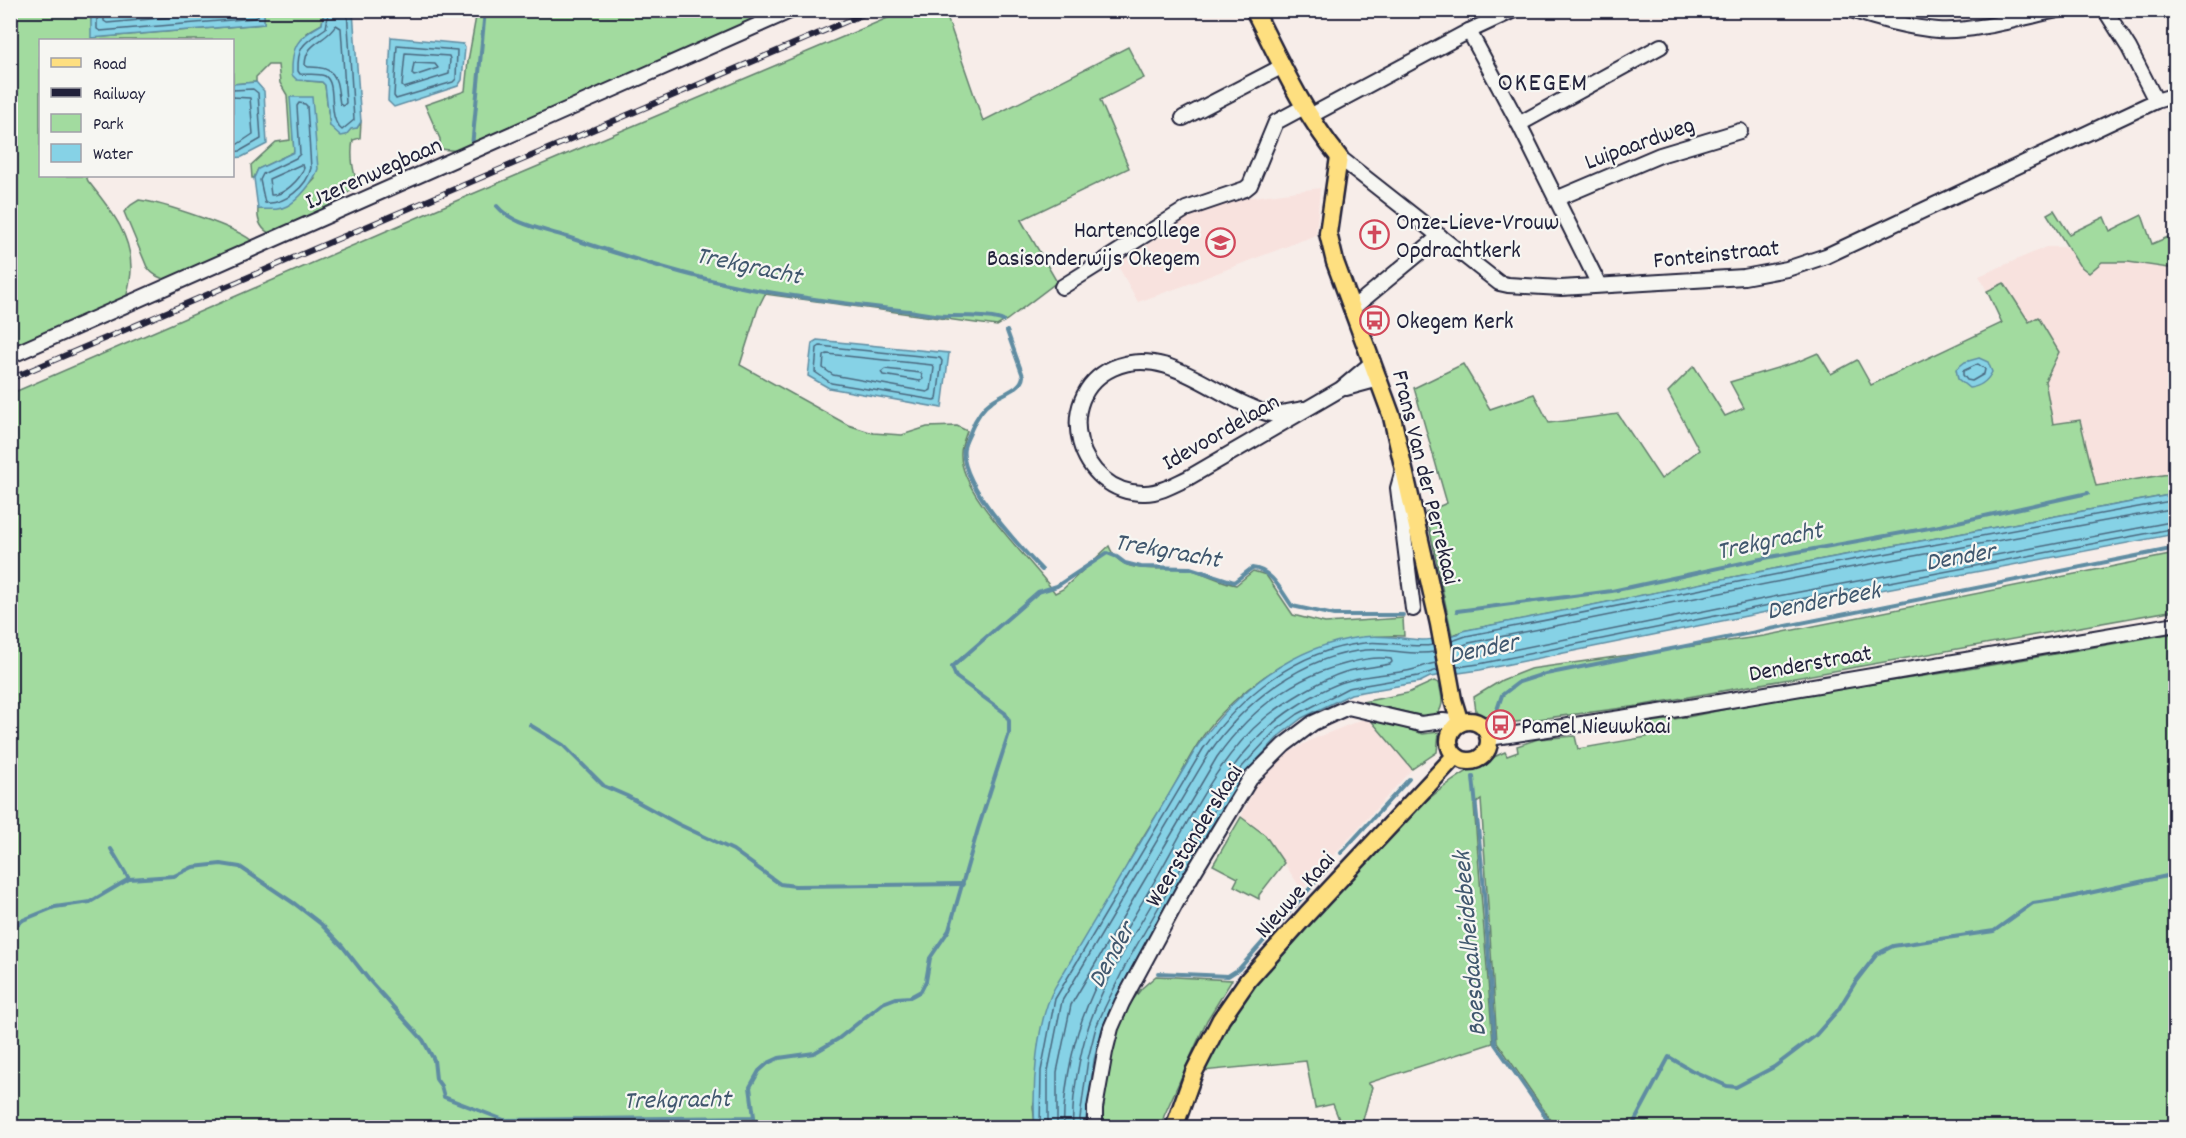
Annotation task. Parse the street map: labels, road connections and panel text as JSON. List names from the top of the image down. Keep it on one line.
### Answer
{"streets":{"main road":["Frans Van der Perrekaai","Nieuwe Kaai"],"street":["Luipaardweg","IJzerenwegbaan","Fonteinstraat","Idevoordelaan","Denderstraat","Weerstanderskaai"]},"crossings":[["Fonteinstraat","Frans Van der Perrekaai"],["Idevoordelaan","Frans Van der Perrekaai"],["Frans Van der Perrekaai","Denderstraat"],["Frans Van der Perrekaai","Weerstanderskaai"],["Frans Van der Perrekaai","Nieuwe Kaai"],["Denderstraat","Weerstanderskaai"],["Denderstraat","Nieuwe Kaai"],["Weerstanderskaai","Nieuwe Kaai"]],"districts":["OKEGEM"],"water":["Trekgracht","Dender","Denderbeek","Boesdaalheidebeek"],"places":{"church":["Onze-Lieve-Vrouw Opdrachtkerk"],"school or university":["Hartencollege Basisonderwijs Okegem"],"bus stop":["Okegem Kerk","Pamel Nieuwkaai"]},"legend":["Road","Railway","Park","Water"]}
